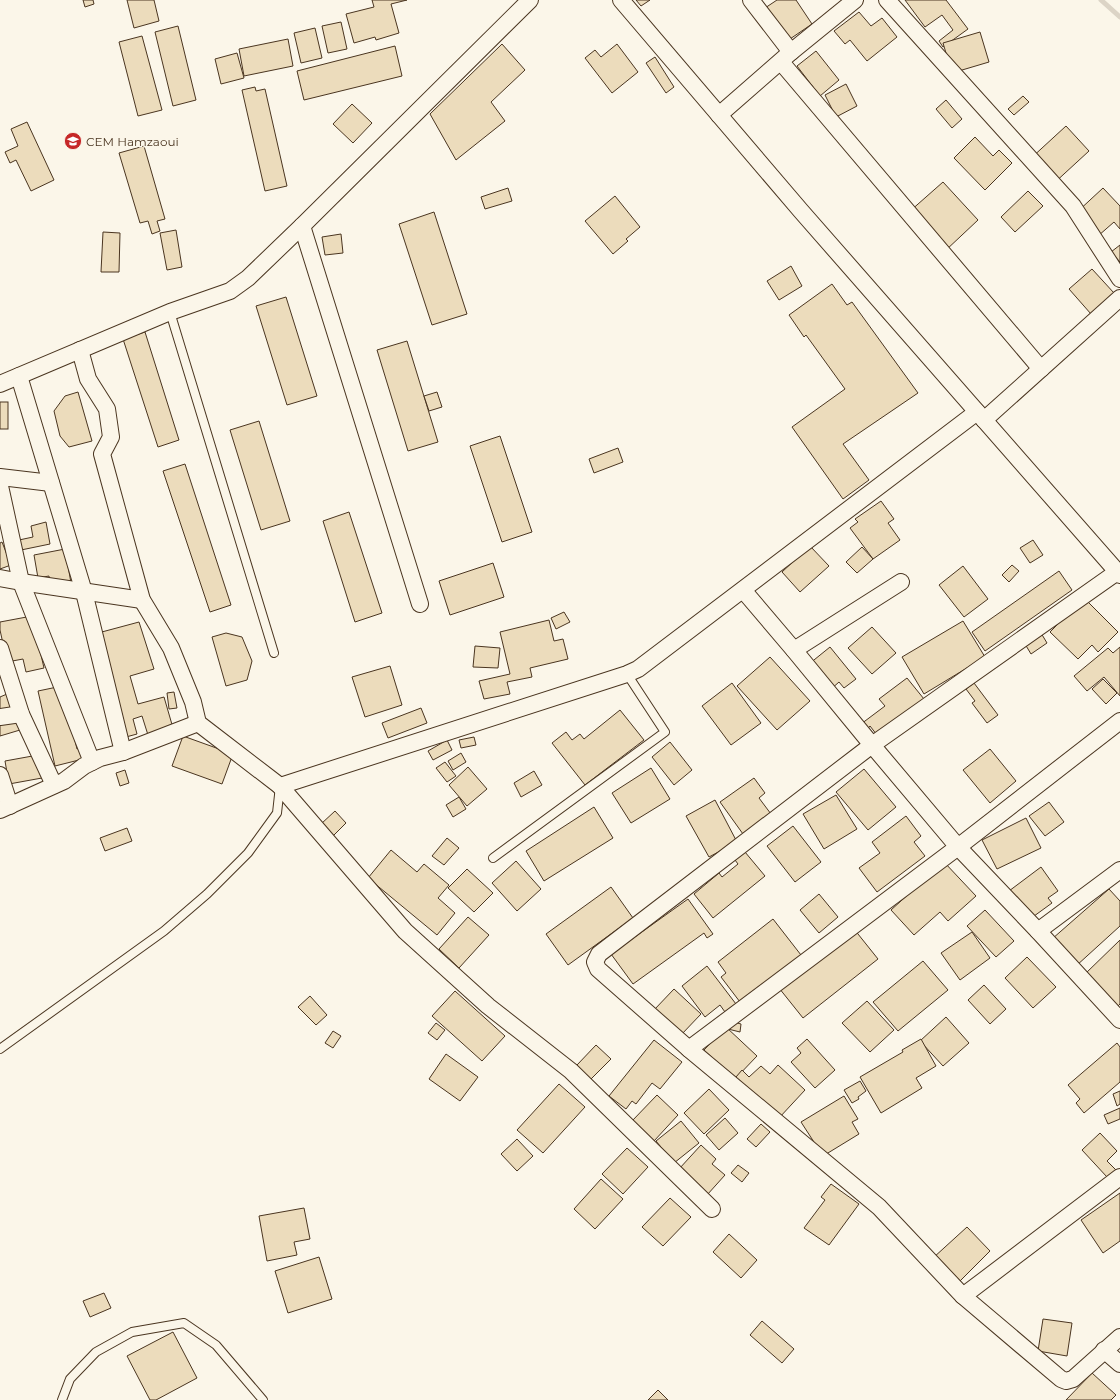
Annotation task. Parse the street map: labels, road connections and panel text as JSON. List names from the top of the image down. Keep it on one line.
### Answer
{"places":{"school or university":["CEM Hamzaoui"]}}
